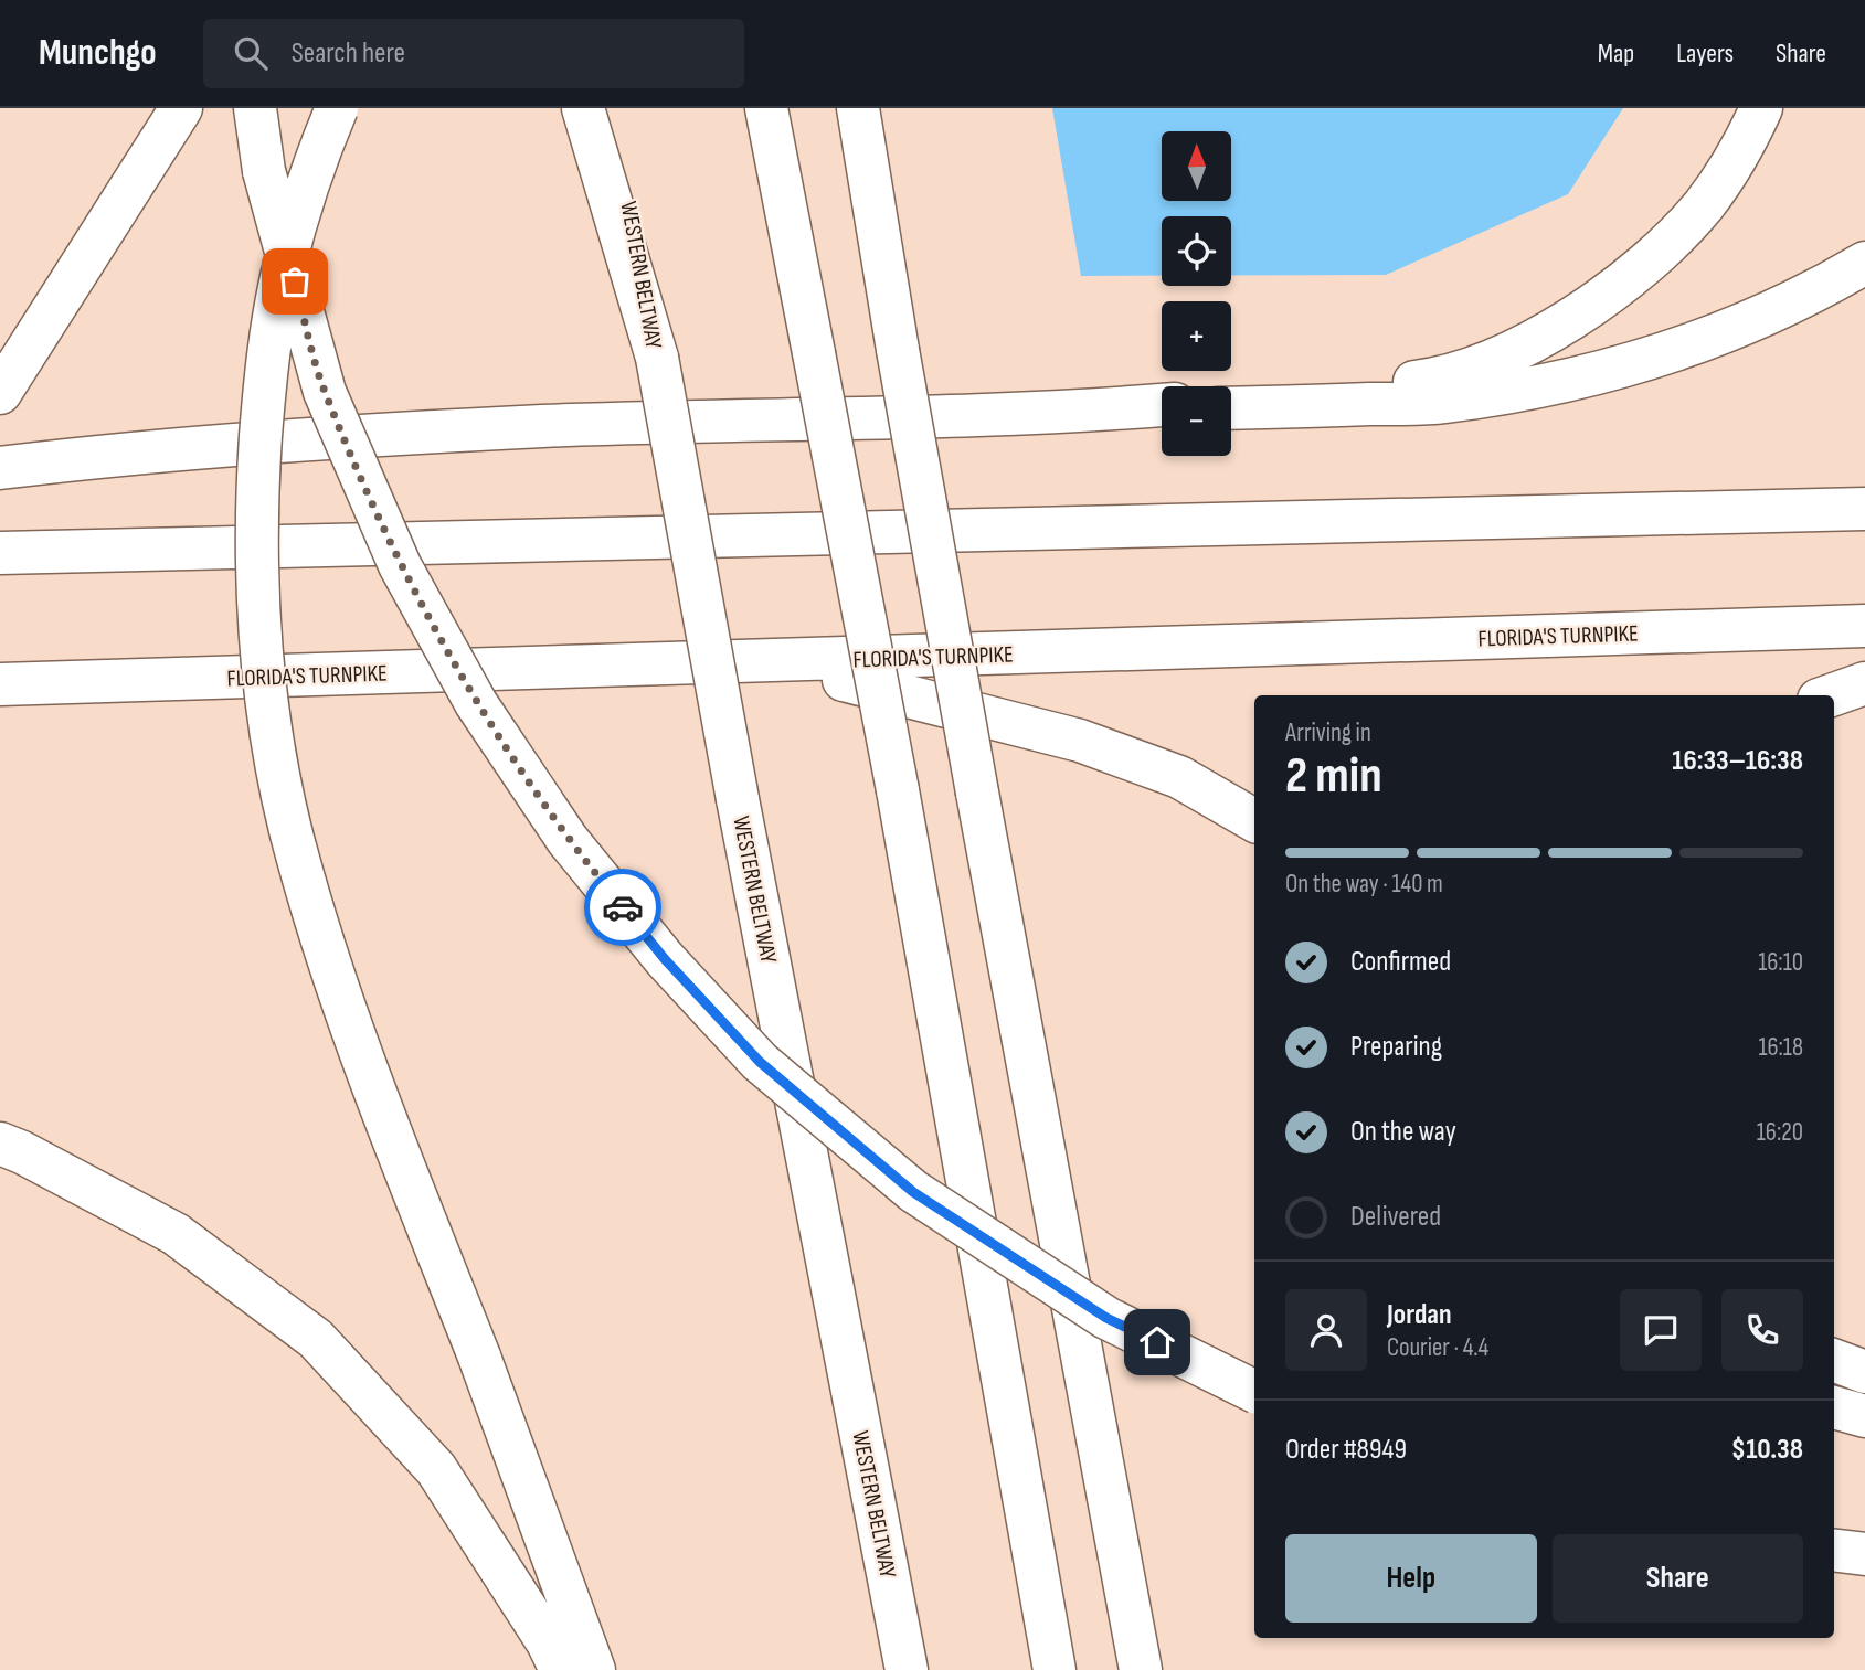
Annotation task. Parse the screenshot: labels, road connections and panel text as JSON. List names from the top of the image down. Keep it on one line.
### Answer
{"streets":{"highway":["WESTERN BELTWAY","FLORIDA'S TURNPIKE"]},"north":"top","page":{"header":"Munchgo","search":"Search here","nav":["Map","Layers","Share"],"map_buttons":["+","−"],"heading":["2 min","Arriving in","16:33–16:38"],"panel":["Jordan","Courier · 4.4","Order #8949","$10.38"],"bar":"On the way · 140 m","list":[["Confirmed","16:10"],["Preparing","16:18"],["On the way","16:20"],"Delivered"],"buttons":["Help","Share"]}}
